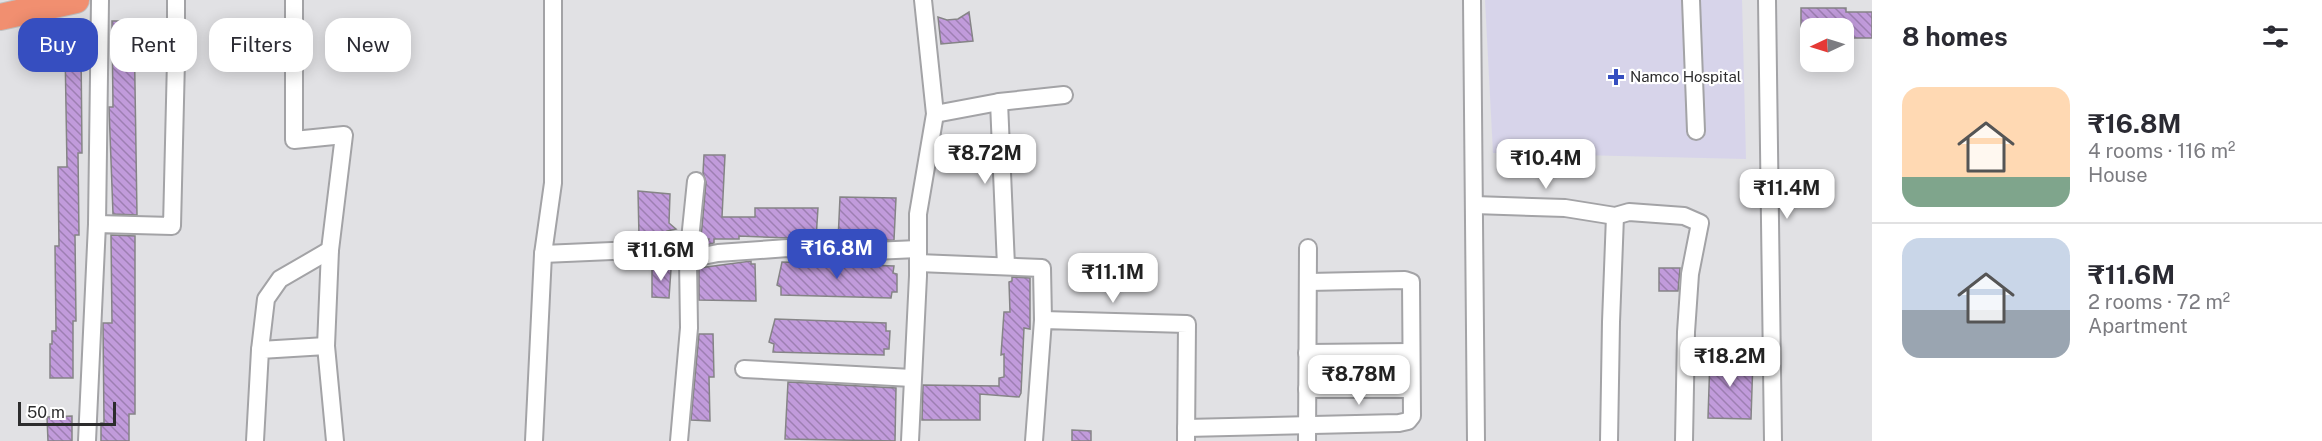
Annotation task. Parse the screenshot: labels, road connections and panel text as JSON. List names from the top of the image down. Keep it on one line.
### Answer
{"places":{"health":["Namco Hospital"]},"scale_bar":"50 m","north":"left","page":{"heading":"8 homes","chip":["Buy","Rent","Filters","New"],"list":[{"name":"₹16.8M","note":"4 rooms · 116 m² · House"},{"name":"₹11.6M","note":"2 rooms · 72 m² · Apartment"}],"price":["₹8.72M","₹10.4M","₹11.4M","₹16.8M","₹11.6M","₹11.1M","₹18.2M","₹8.78M"],"scale":"50 m"}}
